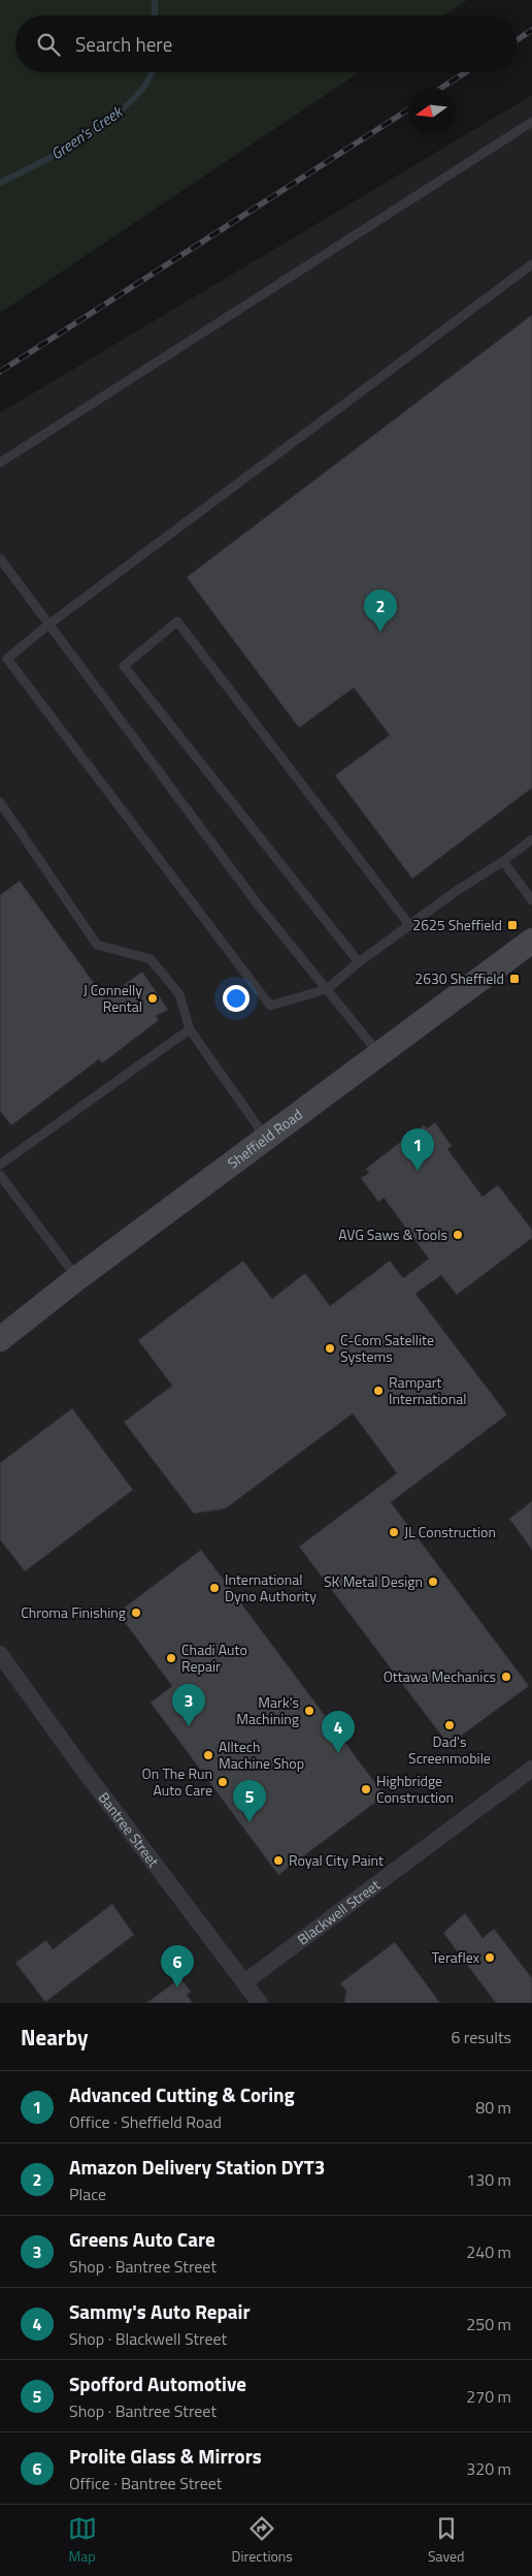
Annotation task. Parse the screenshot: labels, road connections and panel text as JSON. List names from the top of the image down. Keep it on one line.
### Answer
{"streets":{"street":["Sheffield Road","Bantree Street","Blackwell Street"]},"crossings":[["Bantree Street","Blackwell Street"]],"water":["Green's Creek"],"places":{"transit":["2625 Sheffield","2630 Sheffield"],"other":["J Connelly Rental","AVG Saws & Tools","C-Com Satellite Systems","Rampart International","JL Construction","SK Metal Design","International Dyno Authority","Chroma Finishing","Chadi Auto Repair","Ottawa Mechanics","Mark's Machining","Dad's Screenmobile","Alltech Machine Shop","On The Run Auto Care","Highbridge Construction","Royal City Paint","Teraflex"]},"north":"left","page":{"search":"Search here","pins":["2","1","3","4","5","6"],"heading":["Nearby","6 results"],"list":[{"mark":"1","name":"Advanced Cutting & Coring","note":"Office · Sheffield Road","value":"80 m"},{"mark":"2","name":"Amazon Delivery Station DYT3","note":"Place","value":"130 m"},{"mark":"3","name":"Greens Auto Care","note":"Shop · Bantree Street","value":"240 m"},{"mark":"4","name":"Sammy's Auto Repair","note":"Shop · Blackwell Street","value":"250 m"},{"mark":"5","name":"Spofford Automotive","note":"Shop · Bantree Street","value":"270 m"},{"mark":"6","name":"Prolite Glass & Mirrors","note":"Office · Bantree Street","value":"320 m"}],"nav":["Map","Directions","Saved"]}}
